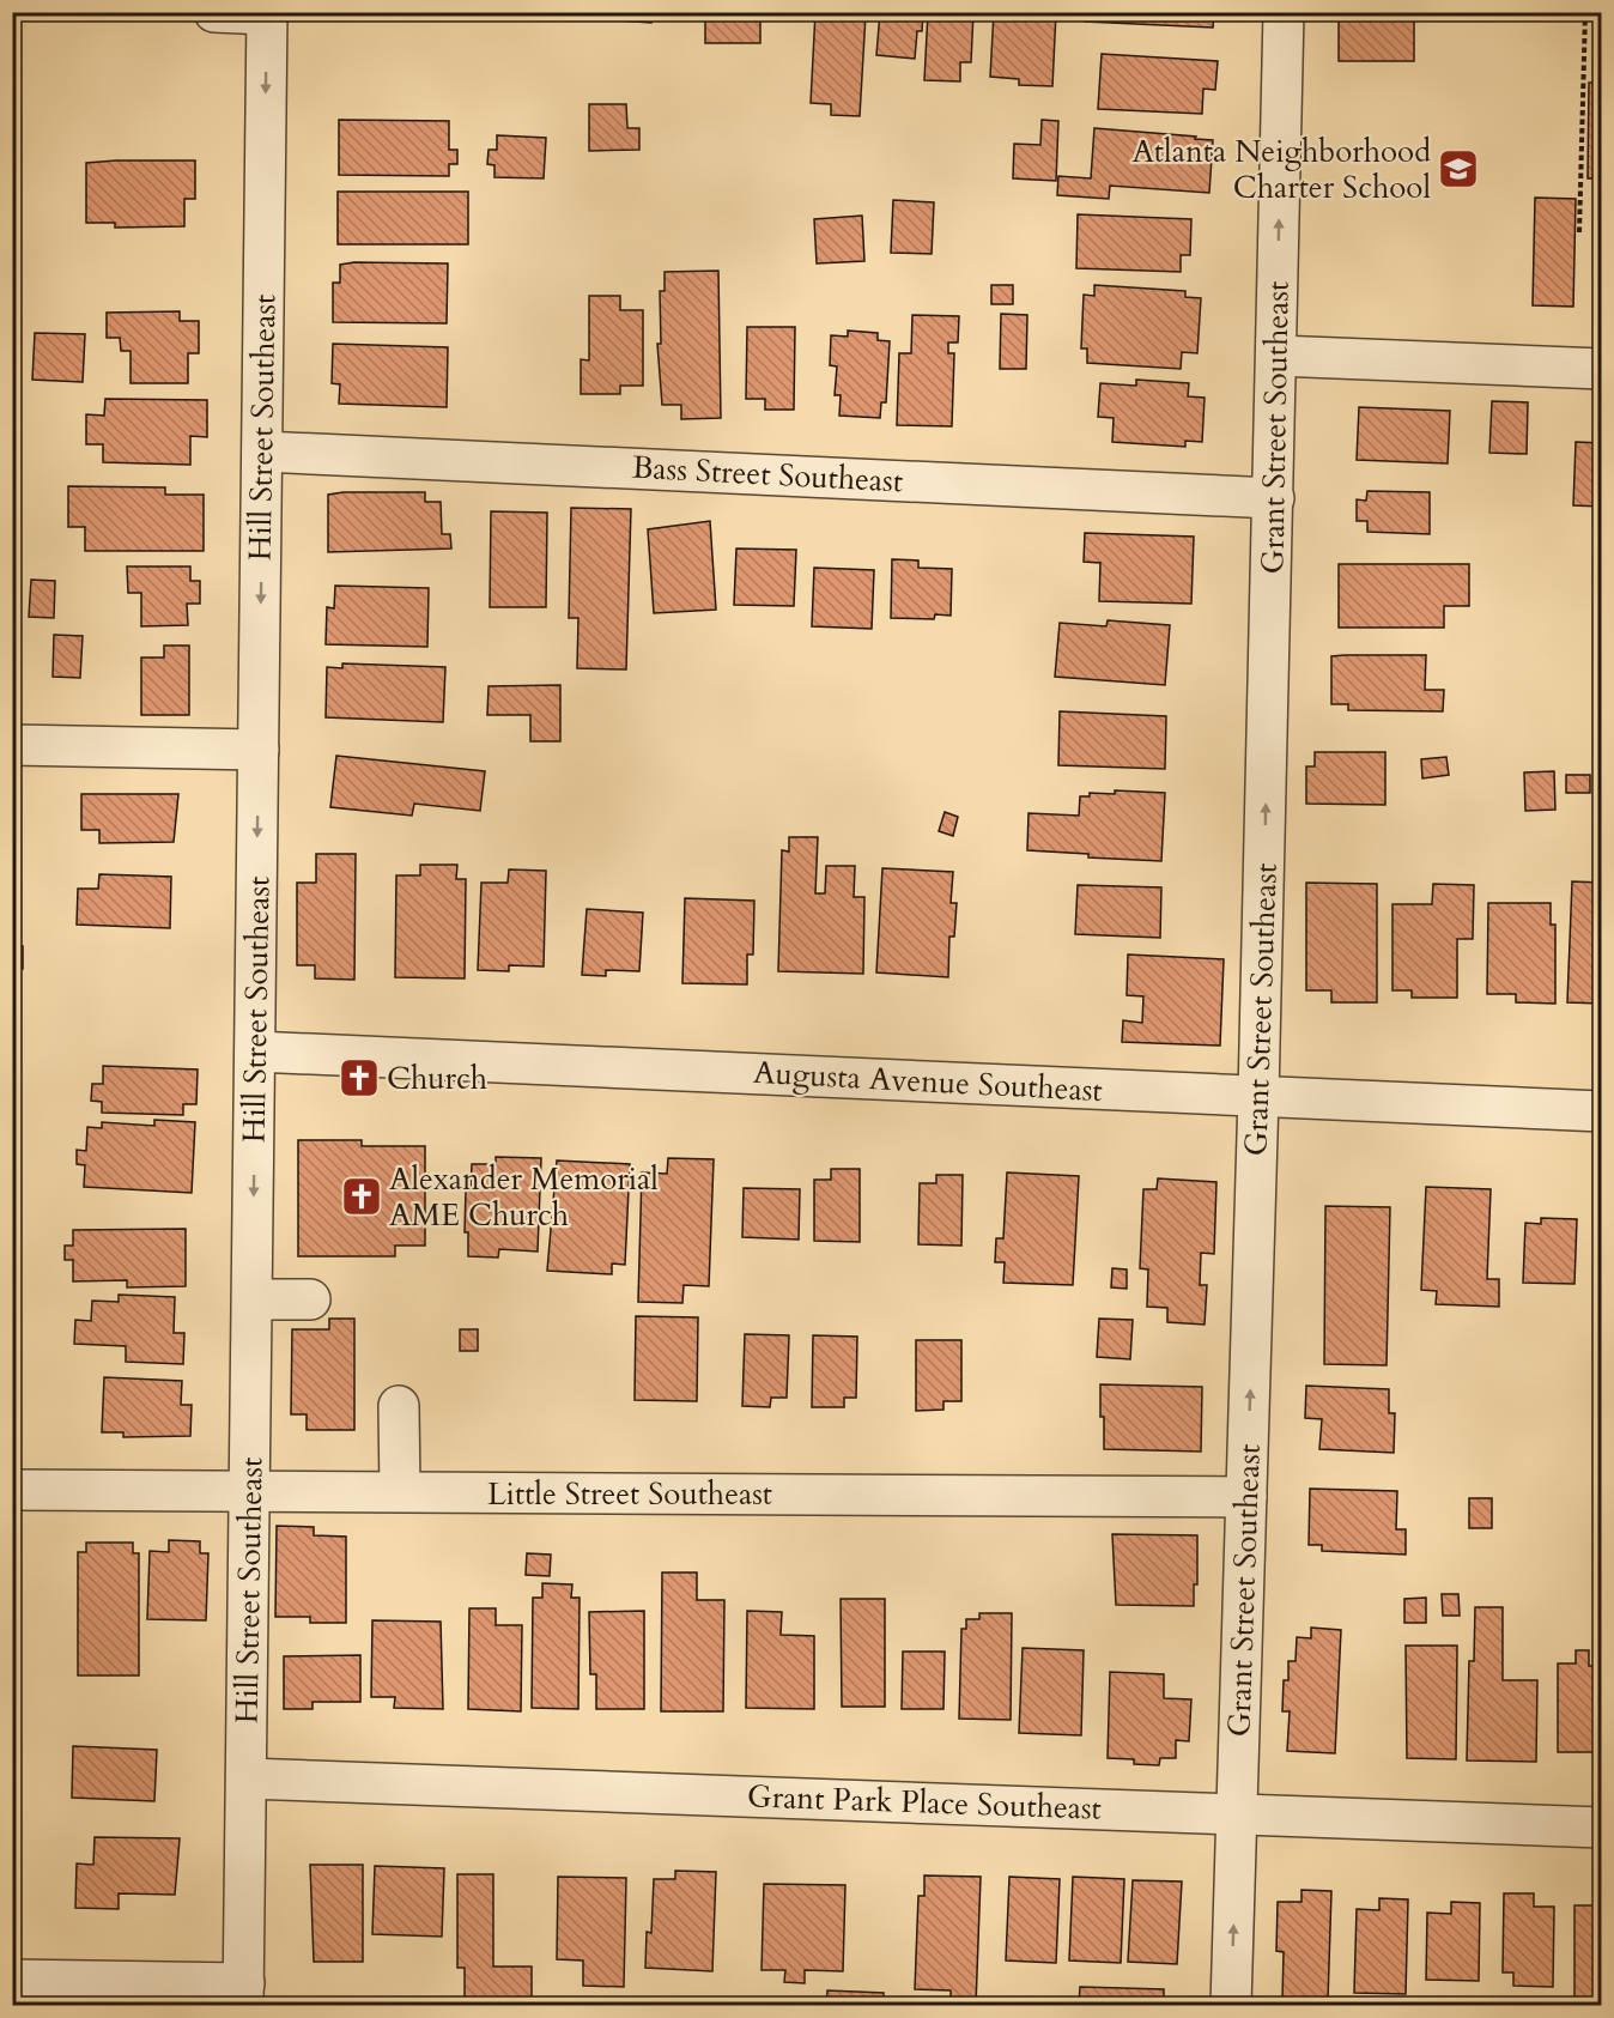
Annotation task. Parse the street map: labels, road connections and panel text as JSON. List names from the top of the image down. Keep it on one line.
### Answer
{"streets":{"street":["Hill Street Southeast","Grant Street Southeast","Bass Street Southeast","Augusta Avenue Southeast","Little Street Southeast","Grant Park Place Southeast"]},"crossings":[["Hill Street Southeast","Bass Street Southeast"],["Hill Street Southeast","Augusta Avenue Southeast"],["Hill Street Southeast","Little Street Southeast"],["Hill Street Southeast","Grant Park Place Southeast"],["Grant Street Southeast","Bass Street Southeast"],["Grant Street Southeast","Augusta Avenue Southeast"],["Grant Street Southeast","Little Street Southeast"],["Grant Street Southeast","Grant Park Place Southeast"]],"one_way":["Hill Street Southeast","Grant Street Southeast"],"places":{"school or university":["Atlanta Neighborhood Charter School"],"church":["Church","Alexander Memorial AME Church"]}}
